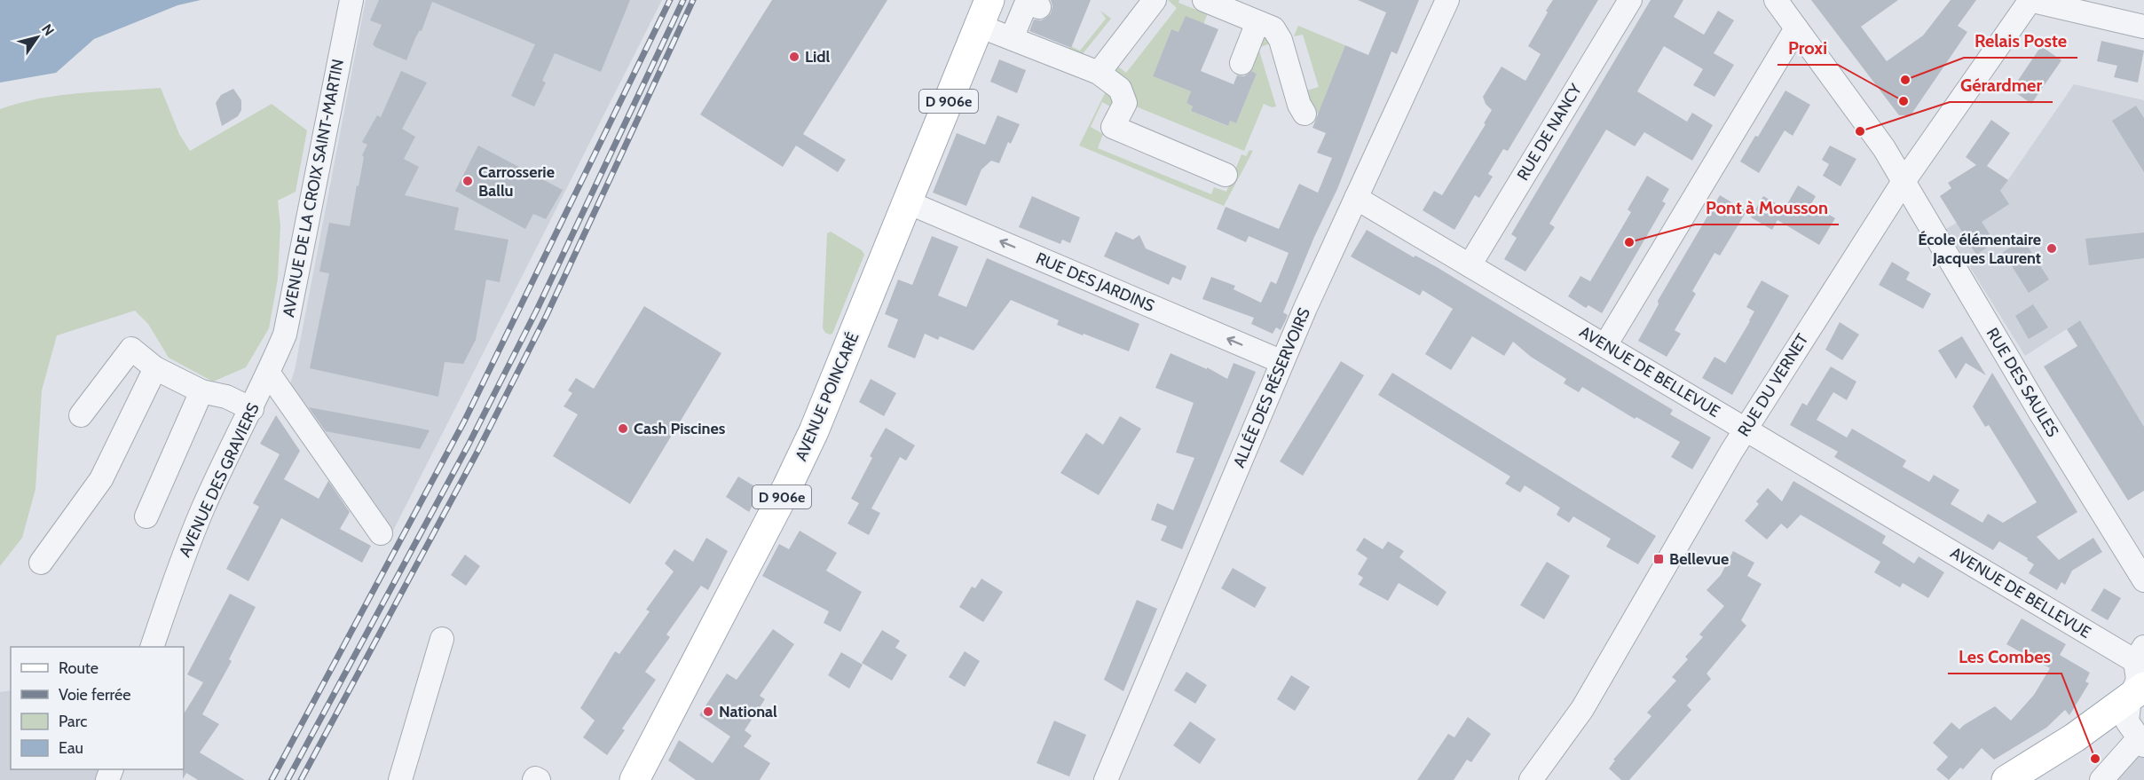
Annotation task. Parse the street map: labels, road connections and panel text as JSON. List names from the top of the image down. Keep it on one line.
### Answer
{"streets":{"main road":["D 906e","AVENUE POINCARÉ"],"street":["RUE DE NANCY","AVENUE DE LA CROIX SAINT-MARTIN","RUE DES JARDINS","AVENUE DE BELLEVUE","RUE DES SAULES","RUE DU VERNET","ALLÉE DES RÉSERVOIRS","AVENUE DES GRAVIERS"]},"crossings":[["RUE DE NANCY","AVENUE DE BELLEVUE"],["AVENUE DE LA CROIX SAINT-MARTIN","AVENUE DES GRAVIERS"],["RUE DES JARDINS","ALLÉE DES RÉSERVOIRS"],["RUE DES JARDINS","AVENUE POINCARÉ"],["AVENUE DE BELLEVUE","RUE DU VERNET"],["AVENUE DE BELLEVUE","ALLÉE DES RÉSERVOIRS"],["RUE DES SAULES","RUE DU VERNET"]],"places":{"other":["Lidl","Relais Poste","Proxi","Gérardmer","Carrosserie Ballu","Pont à Mousson","École élémentaire Jacques Laurent","Cash Piscines","National","Les Combes"],"transit":["Bellevue"]},"legend":["Route","Voie ferrée","Parc","Eau"],"north":"top right"}
